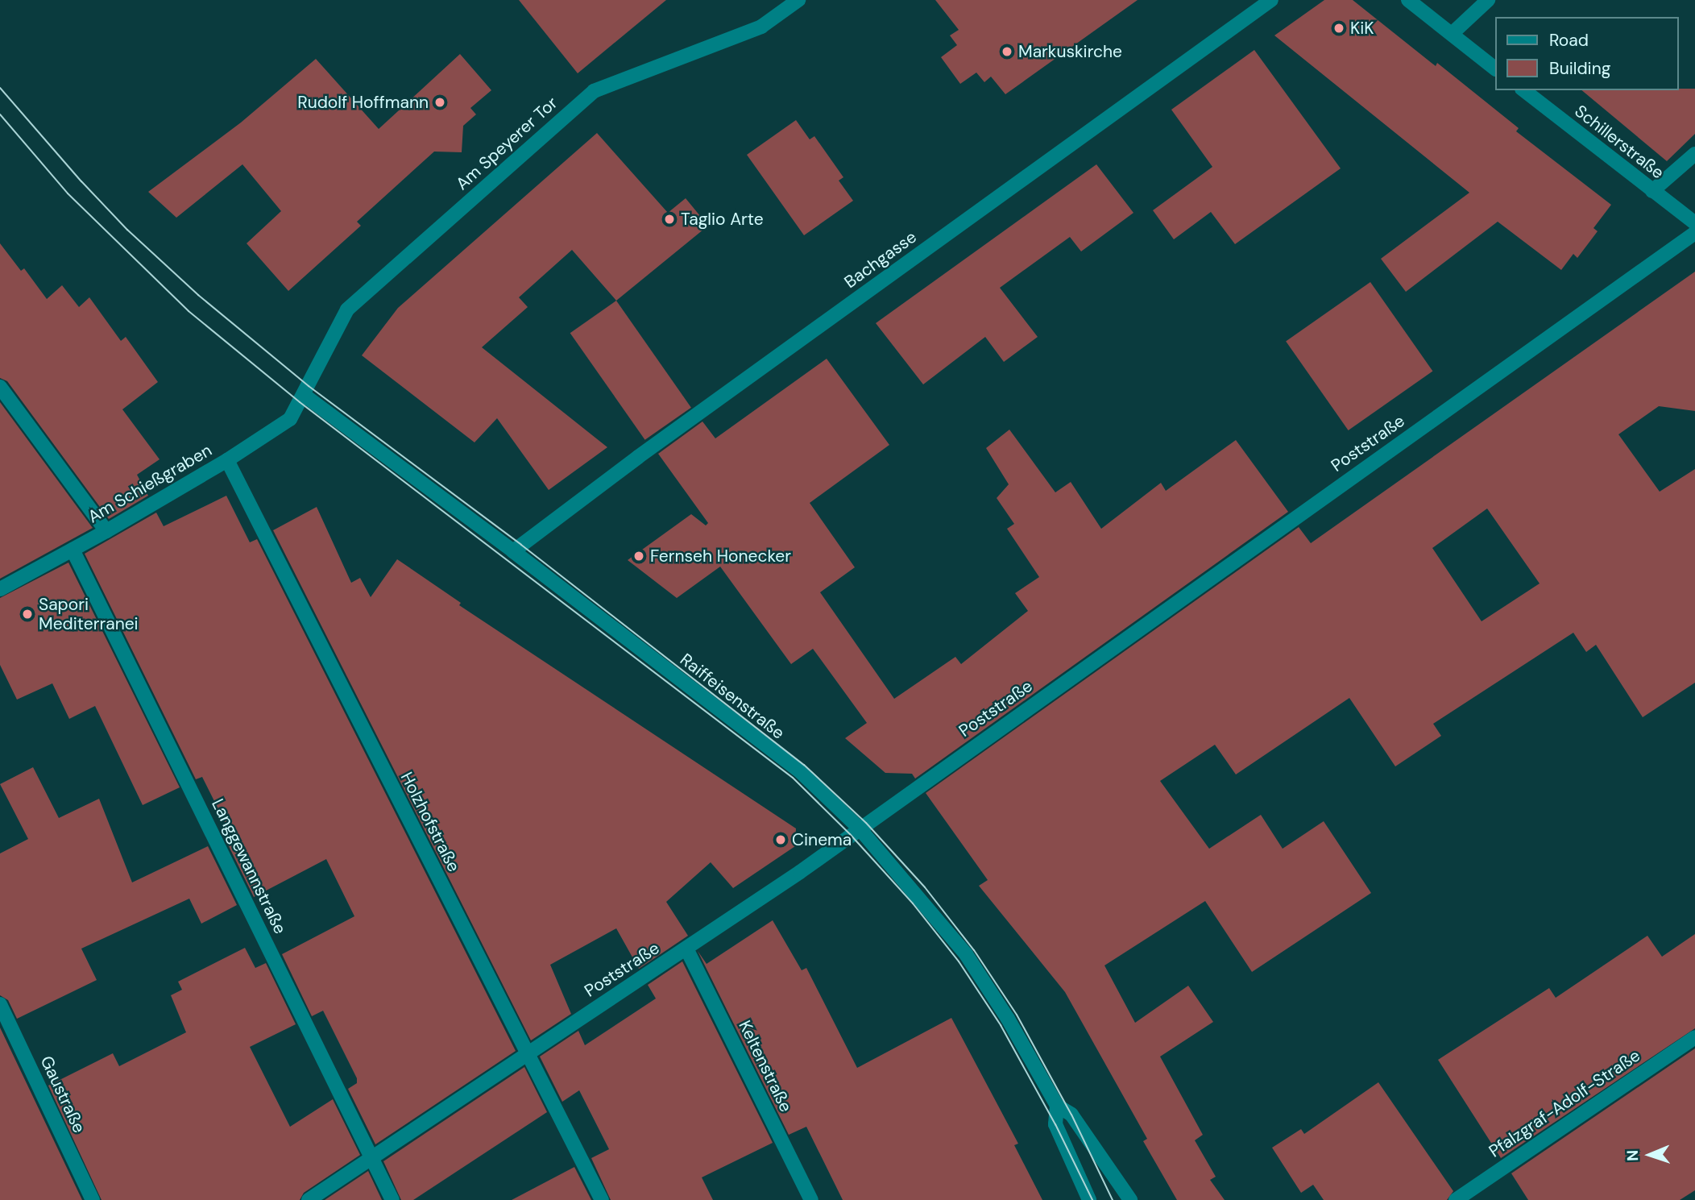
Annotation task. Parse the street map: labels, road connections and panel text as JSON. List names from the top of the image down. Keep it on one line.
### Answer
{"streets":{"street":["Schillerstraße","Am Speyerer Tor","Bachgasse","Poststraße","Am Schießgraben","Raiffeisenstraße","Holzhofstraße","Langgewannstraße","Keltenstraße","Gaustraße","Pfalzgraf-Adolf-Straße"]},"crossings":[["Am Speyerer Tor","Am Schießgraben"],["Am Speyerer Tor","Raiffeisenstraße"],["Bachgasse","Raiffeisenstraße"],["Poststraße","Raiffeisenstraße"],["Poststraße","Holzhofstraße"],["Poststraße","Langgewannstraße"],["Poststraße","Keltenstraße"],["Am Schießgraben","Raiffeisenstraße"],["Am Schießgraben","Holzhofstraße"],["Am Schießgraben","Langgewannstraße"]],"places":["KiK","Markuskirche","Rudolf Hoffmann","Taglio Arte","Fernseh Honecker","Sapori Mediterranei","Cinema"],"legend":["Road","Building"],"north":"left"}
